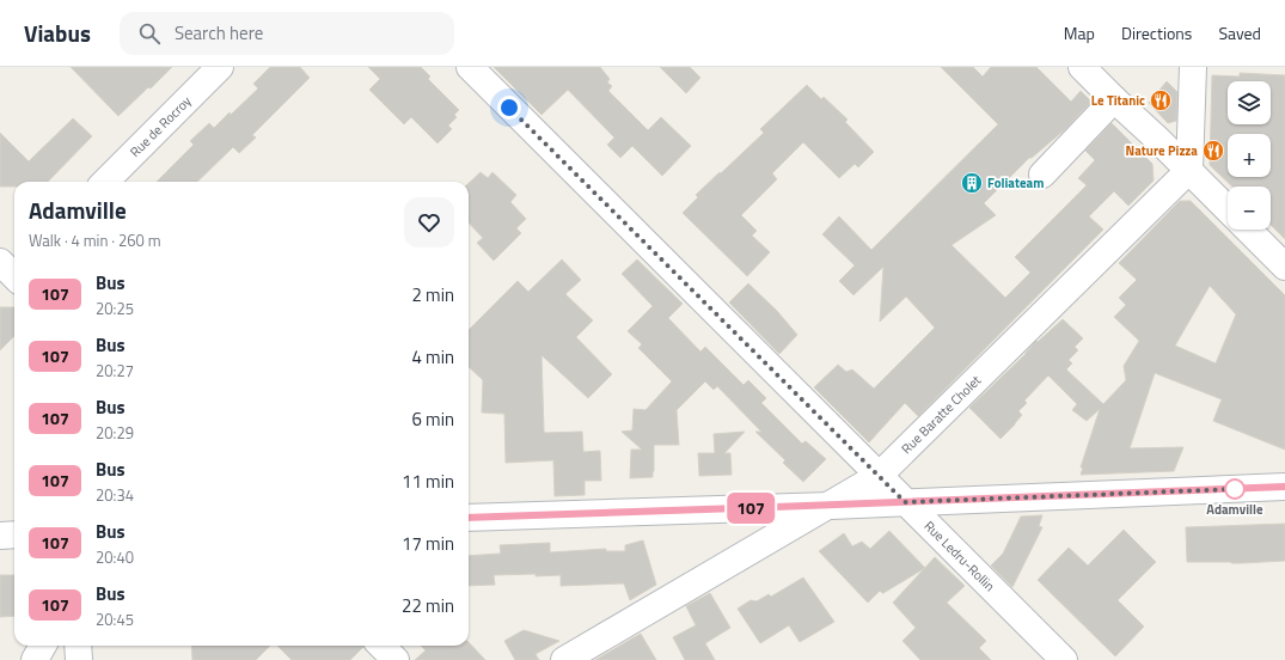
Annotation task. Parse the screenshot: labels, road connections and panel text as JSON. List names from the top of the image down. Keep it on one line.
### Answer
{"streets":{"street":["Rue de Rocroy","Rue Baratte Cholet","Rue Ledru-Rollin"]},"crossings":[["Rue Baratte Cholet","Rue Ledru-Rollin"]],"places":{"restaurant":["Le Titanic","Nature Pizza"],"building":["Foliateam"],"other":["Adamville"]},"lines":["bus line 107"],"page":{"header":"Viabus","search":"Search here","nav":["Map","Directions","Saved"],"on_map":"107","map_buttons":["+","−"],"heading":["Adamville","Walk · 4 min · 260 m"],"list":[{"mark":"107","name":"Bus","note":"20:25","value":"2 min"},{"mark":"107","name":"Bus","note":"20:27","value":"4 min"},{"mark":"107","name":"Bus","note":"20:29","value":"6 min"},{"mark":"107","name":"Bus","note":"20:34","value":"11 min"},{"mark":"107","name":"Bus","note":"20:40","value":"17 min"},{"mark":"107","name":"Bus","note":"20:45","value":"22 min"}]}}
